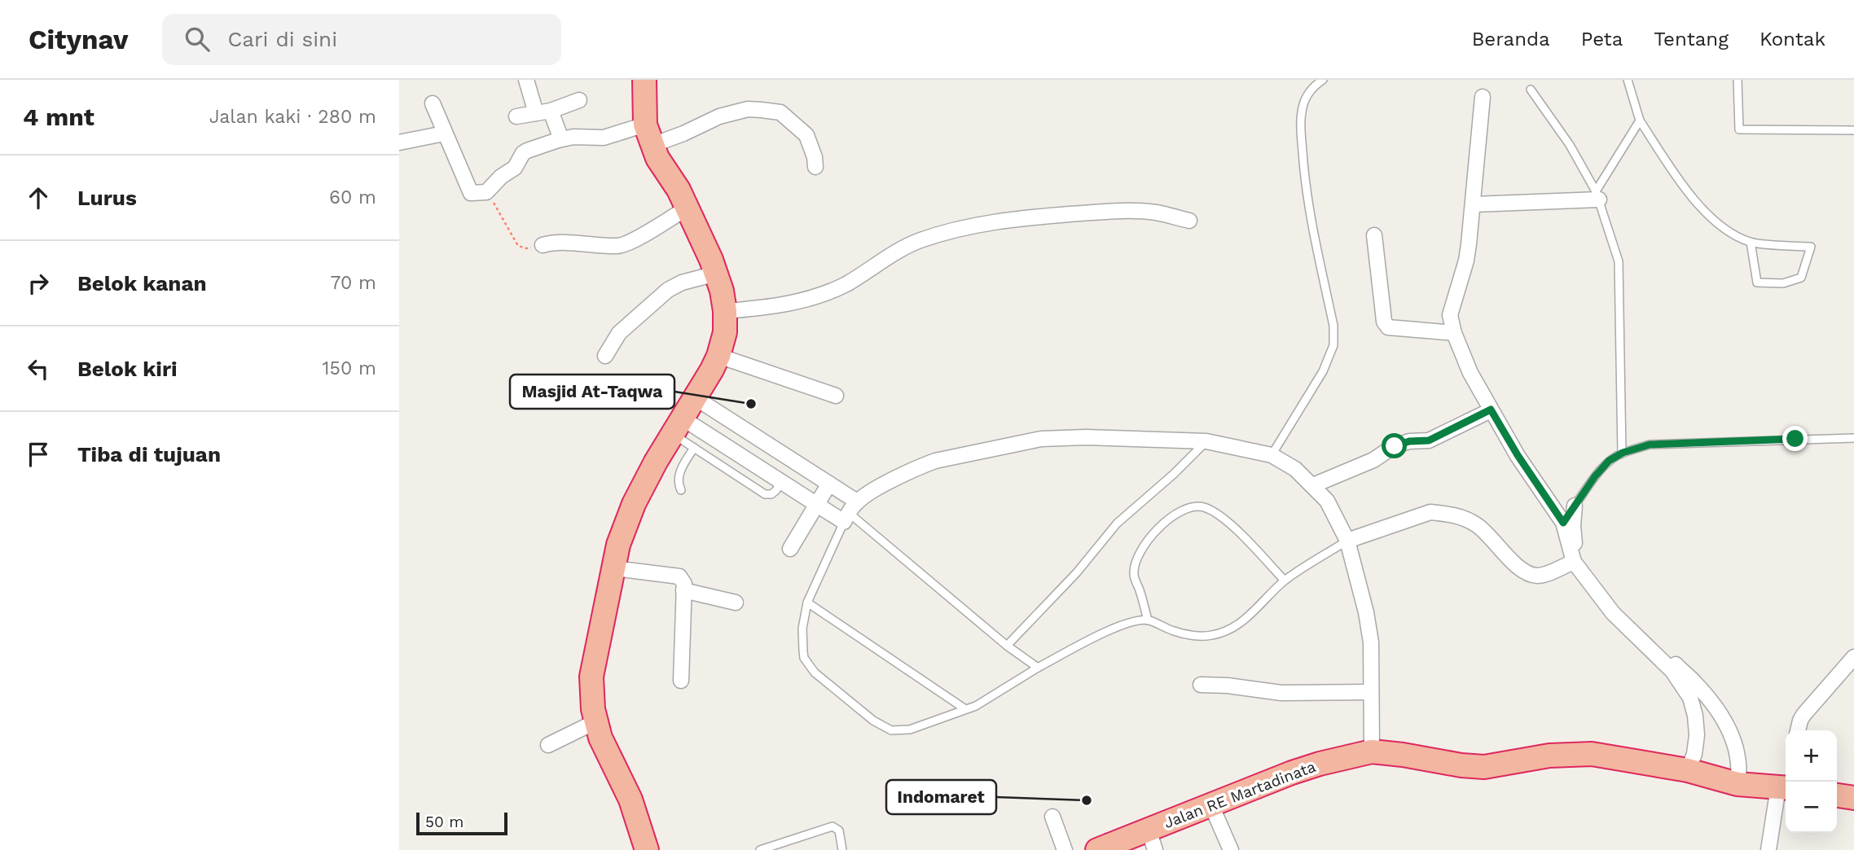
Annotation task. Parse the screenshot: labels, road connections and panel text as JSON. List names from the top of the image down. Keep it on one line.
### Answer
{"streets":{"highway":["Jalan RE Martadinata"]},"places":["Masjid At-Taqwa","Indomaret"],"scale_bar":"50 m","page":{"header":"Citynav","search":"Cari di sini","nav":["Beranda","Peta","Tentang","Kontak"],"heading":["4 mnt","Jalan kaki · 280 m"],"list":[["Lurus","60 m"],["Belok kanan","70 m"],["Belok kiri","150 m"],"Tiba di tujuan"],"map_buttons":["+","−"],"scale":"50 m"}}
